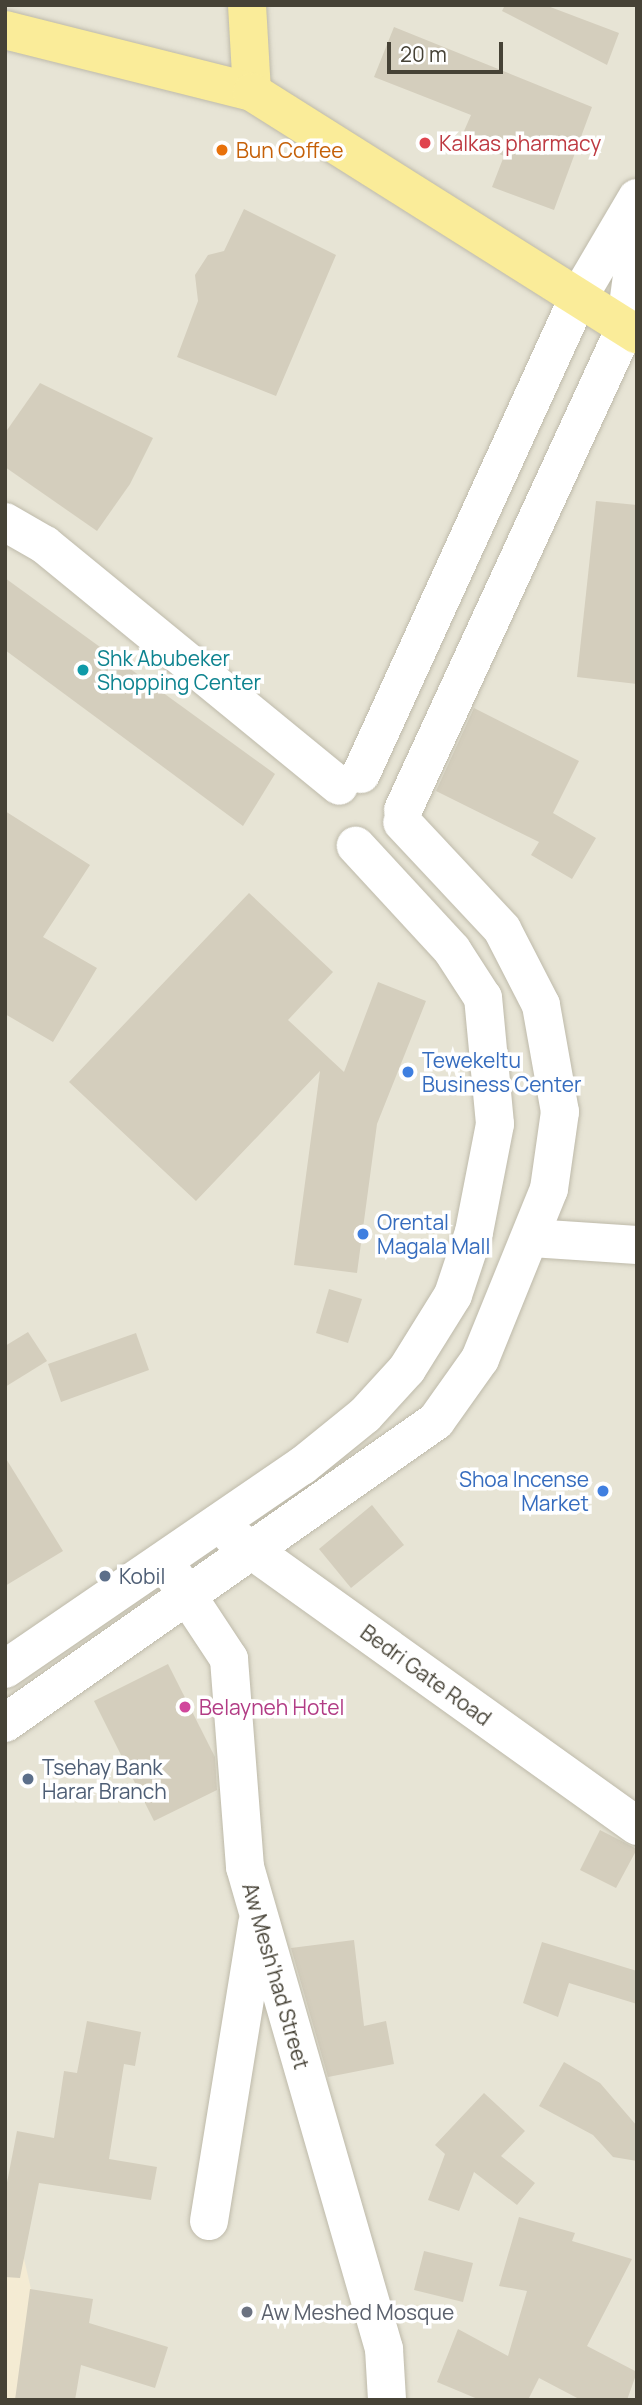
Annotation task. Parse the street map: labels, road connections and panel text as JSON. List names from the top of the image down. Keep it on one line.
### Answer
{"streets":{"street":["Bedri Gate Road","Aw Mesh'had Street"]},"places":["Kalkas pharmacy","Bun Coffee","Shk Abubeker Shopping Center","Tewekeltu Business Center","Orental Magala Mall","Shoa Incense Market","Kobil","Belayneh Hotel","Tsehay Bank Harar Branch","Aw Meshed Mosque"],"scale_bar":"20 m"}
